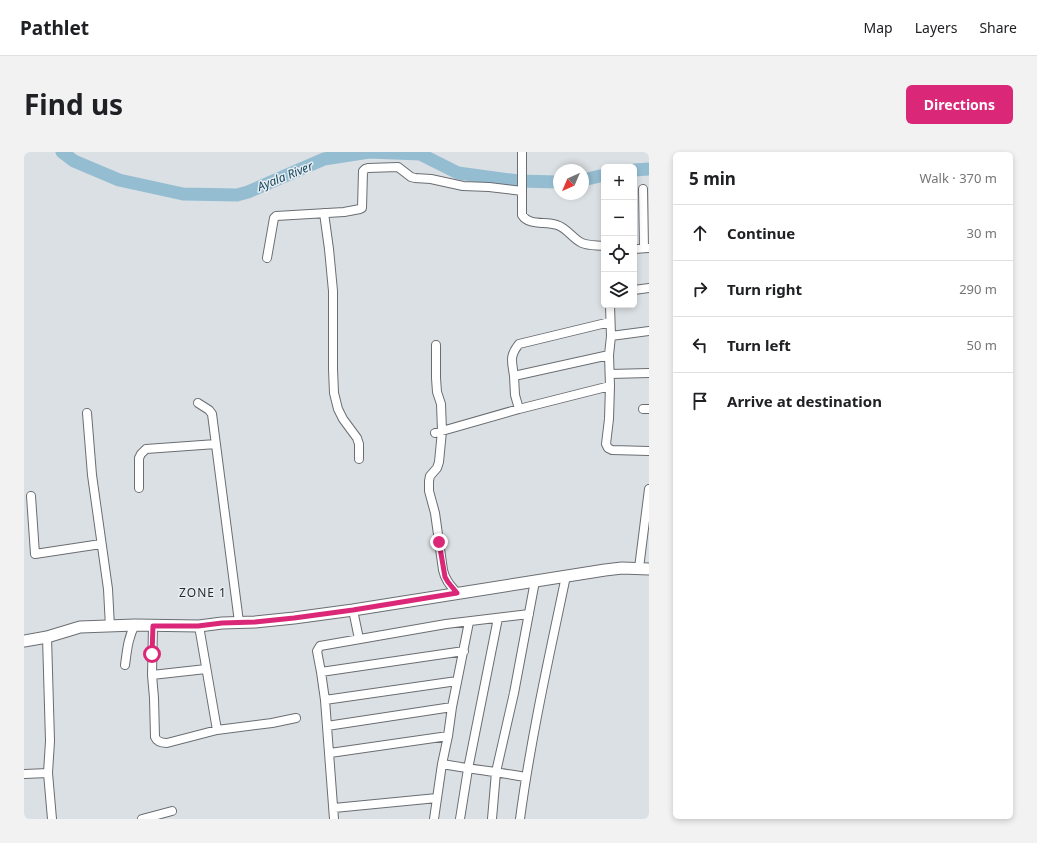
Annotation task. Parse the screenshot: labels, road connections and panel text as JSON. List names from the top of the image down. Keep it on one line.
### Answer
{"districts":["ZONE 1"],"water":["Ayala River"],"north":"bottom left","page":{"header":"Pathlet","nav":["Map","Layers","Share"],"title":"Find us","buttons":"Directions","heading":["5 min","Walk · 370 m"],"map_buttons":["+","−"],"list":[["Continue","30 m"],["Turn right","290 m"],["Turn left","50 m"],"Arrive at destination"]}}
